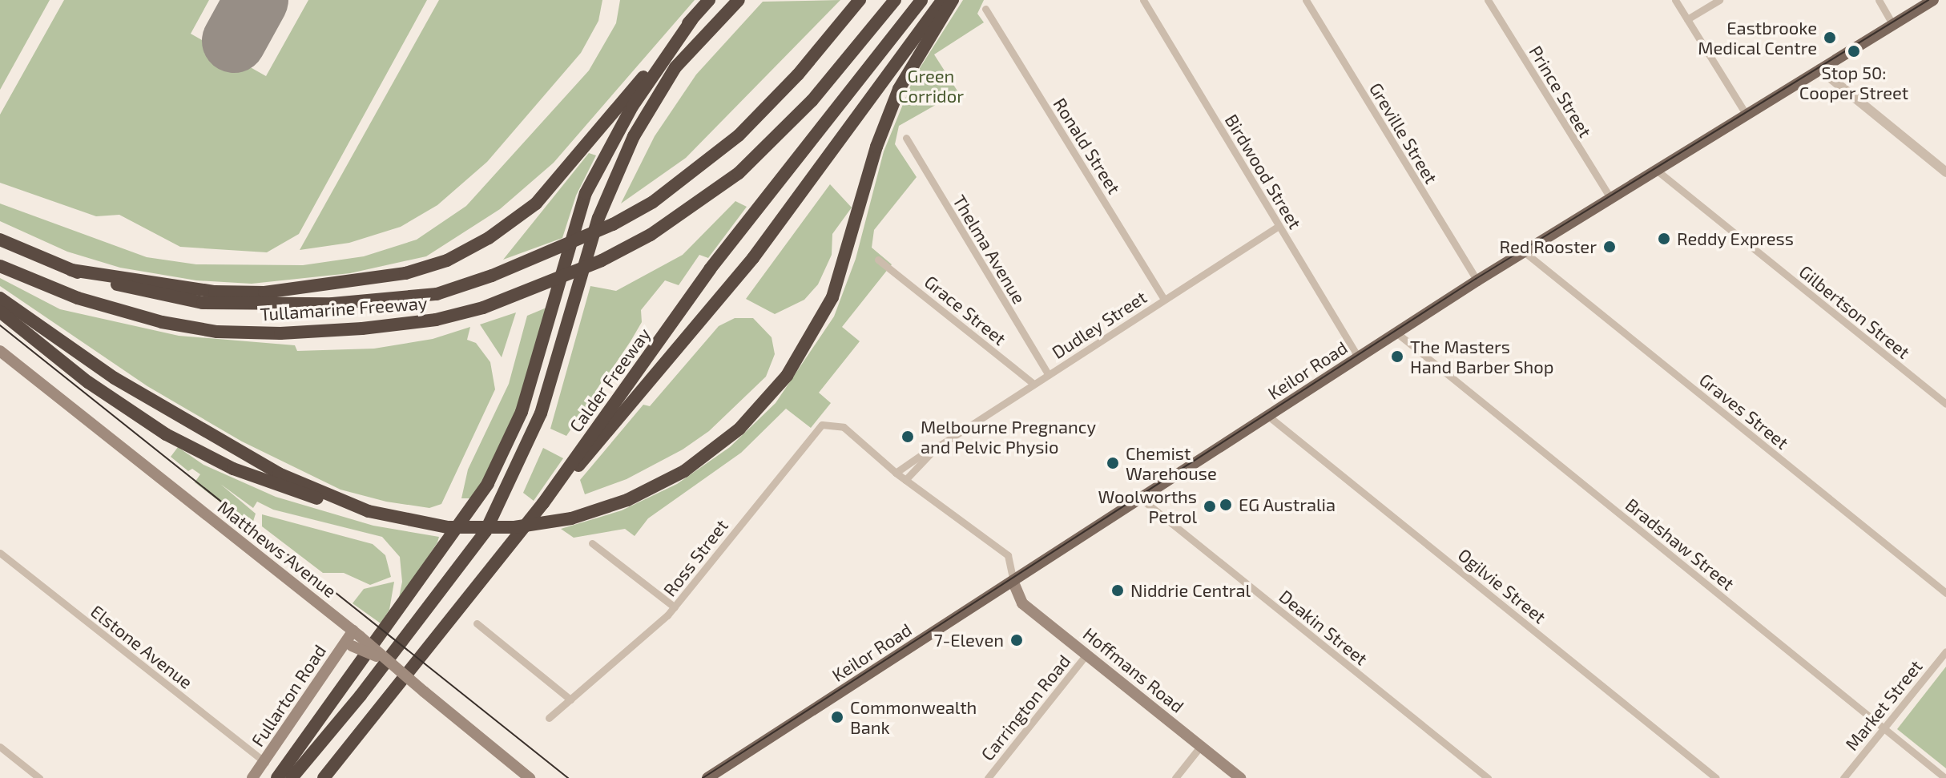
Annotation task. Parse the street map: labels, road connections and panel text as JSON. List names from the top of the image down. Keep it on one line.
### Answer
{"streets":{"highway":["Tullamarine Freeway","Calder Freeway"],"main road":["Keilor Road","Matthews Avenue","Hoffmans Road","Fullarton Road"],"street":["Prince Street","Greville Street","Ronald Street","Birdwood Street","Thelma Avenue","Grace Street","Gilbertson Street","Dudley Street","Graves Street","Bradshaw Street","Ross Street","Ogilvie Street","Deakin Street","Elstone Avenue","Market Street","Carrington Road"]},"crossings":[["Prince Street","Keilor Road"],["Greville Street","Keilor Road"],["Ronald Street","Dudley Street"],["Birdwood Street","Dudley Street"],["Birdwood Street","Keilor Road"],["Thelma Avenue","Dudley Street"],["Grace Street","Dudley Street"],["Gilbertson Street","Keilor Road"],["Dudley Street","Ross Street"],["Keilor Road","Graves Street"],["Keilor Road","Bradshaw Street"],["Keilor Road","Ogilvie Street"],["Keilor Road","Deakin Street"],["Keilor Road","Hoffmans Road"],["Bradshaw Street","Market Street"],["Matthews Avenue","Fullarton Road"],["Elstone Avenue","Fullarton Road"],["Hoffmans Road","Carrington Road"]],"parks":["Green Corridor"],"places":["Eastbrooke Medical Centre","Stop 50: Cooper Street","Reddy Express","Red Rooster","The Masters Hand Barber Shop","Melbourne Pregnancy and Pelvic Physio","Chemist Warehouse","EG Australia","Woolworths Petrol","Niddrie Central","7-Eleven","Commonwealth Bank"]}
